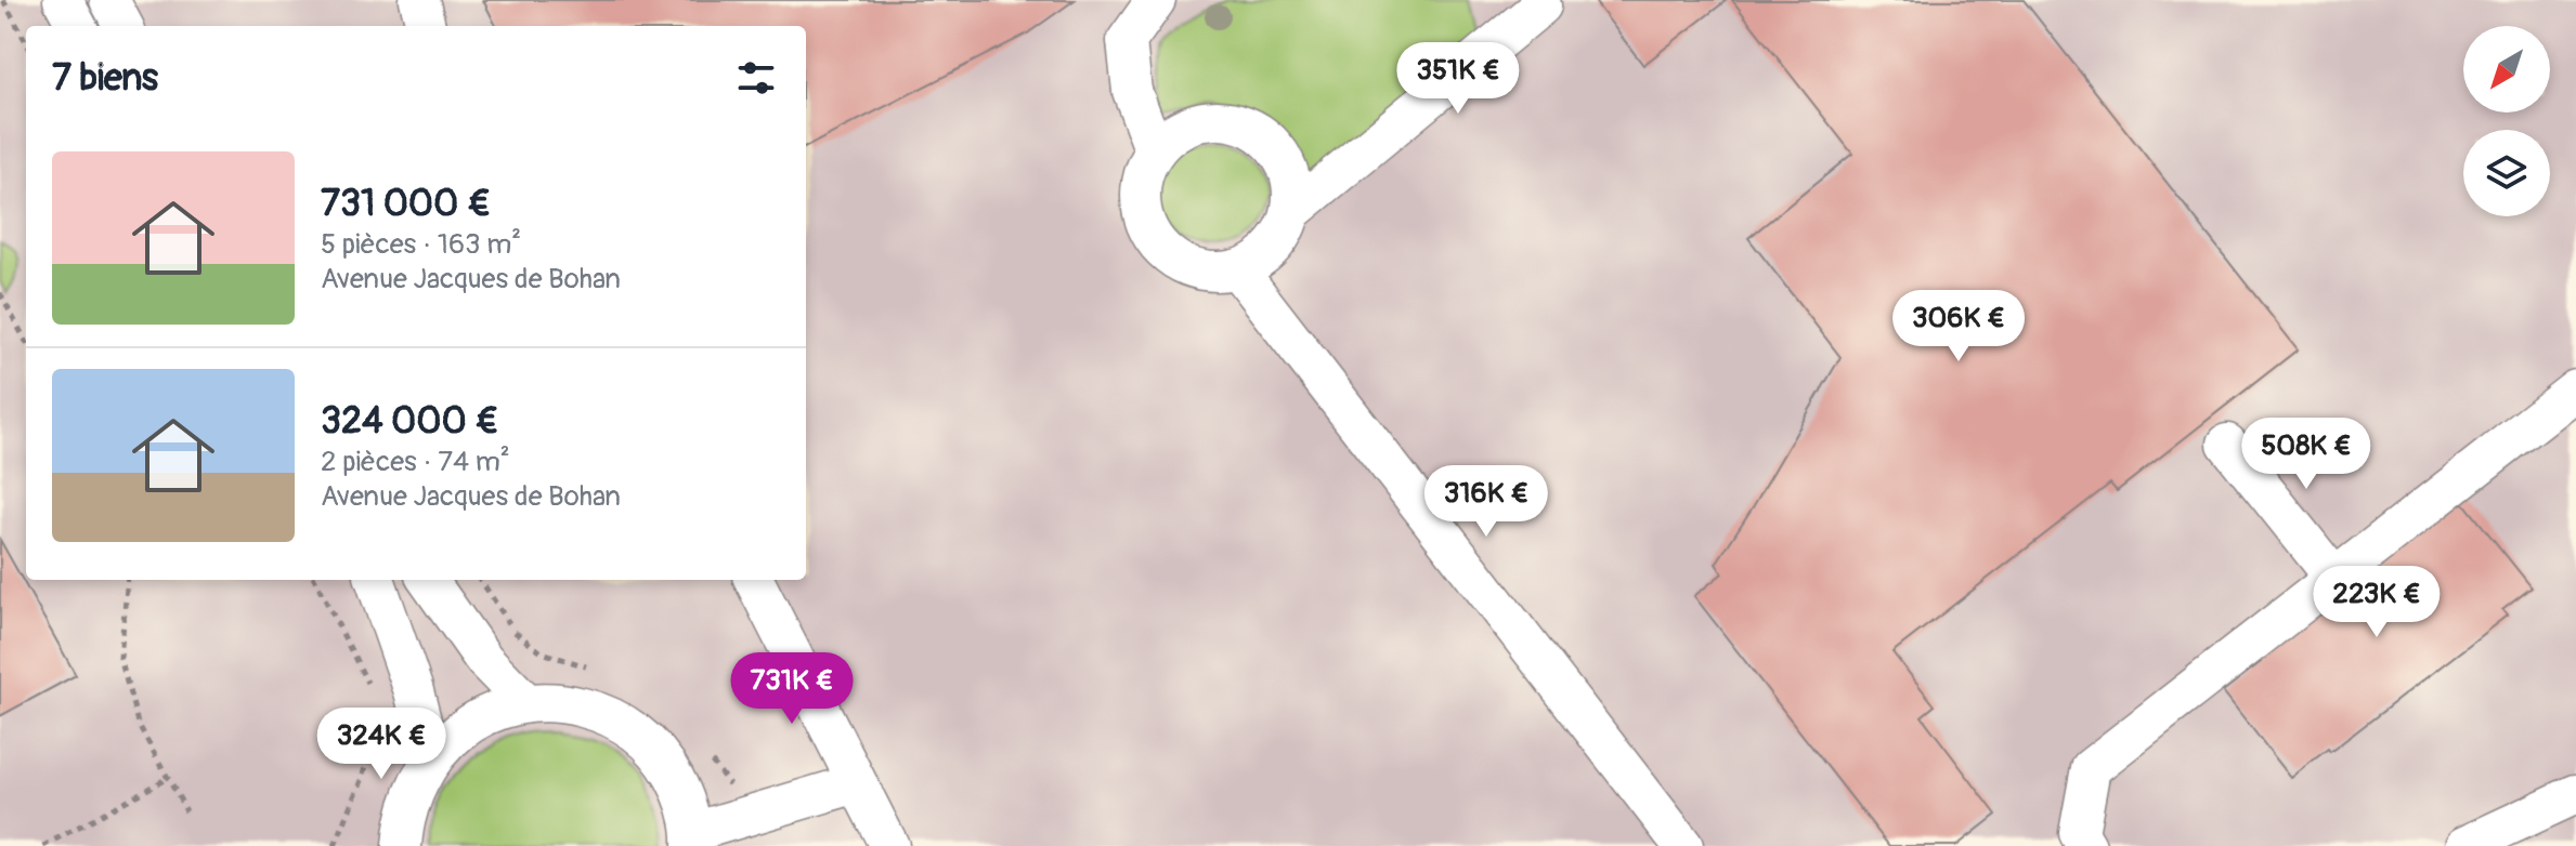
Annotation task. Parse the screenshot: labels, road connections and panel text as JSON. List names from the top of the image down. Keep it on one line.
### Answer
{"north":"bottom left","page":{"heading":"7 biens","price":["351K €","306K €","508K €","316K €","223K €","731K €","324K €"],"list":[{"name":"731 000 €","note":"5 pièces · 163 m² · Avenue Jacques de Bohan"},{"name":"324 000 €","note":"2 pièces · 74 m² · Avenue Jacques de Bohan"}]}}
